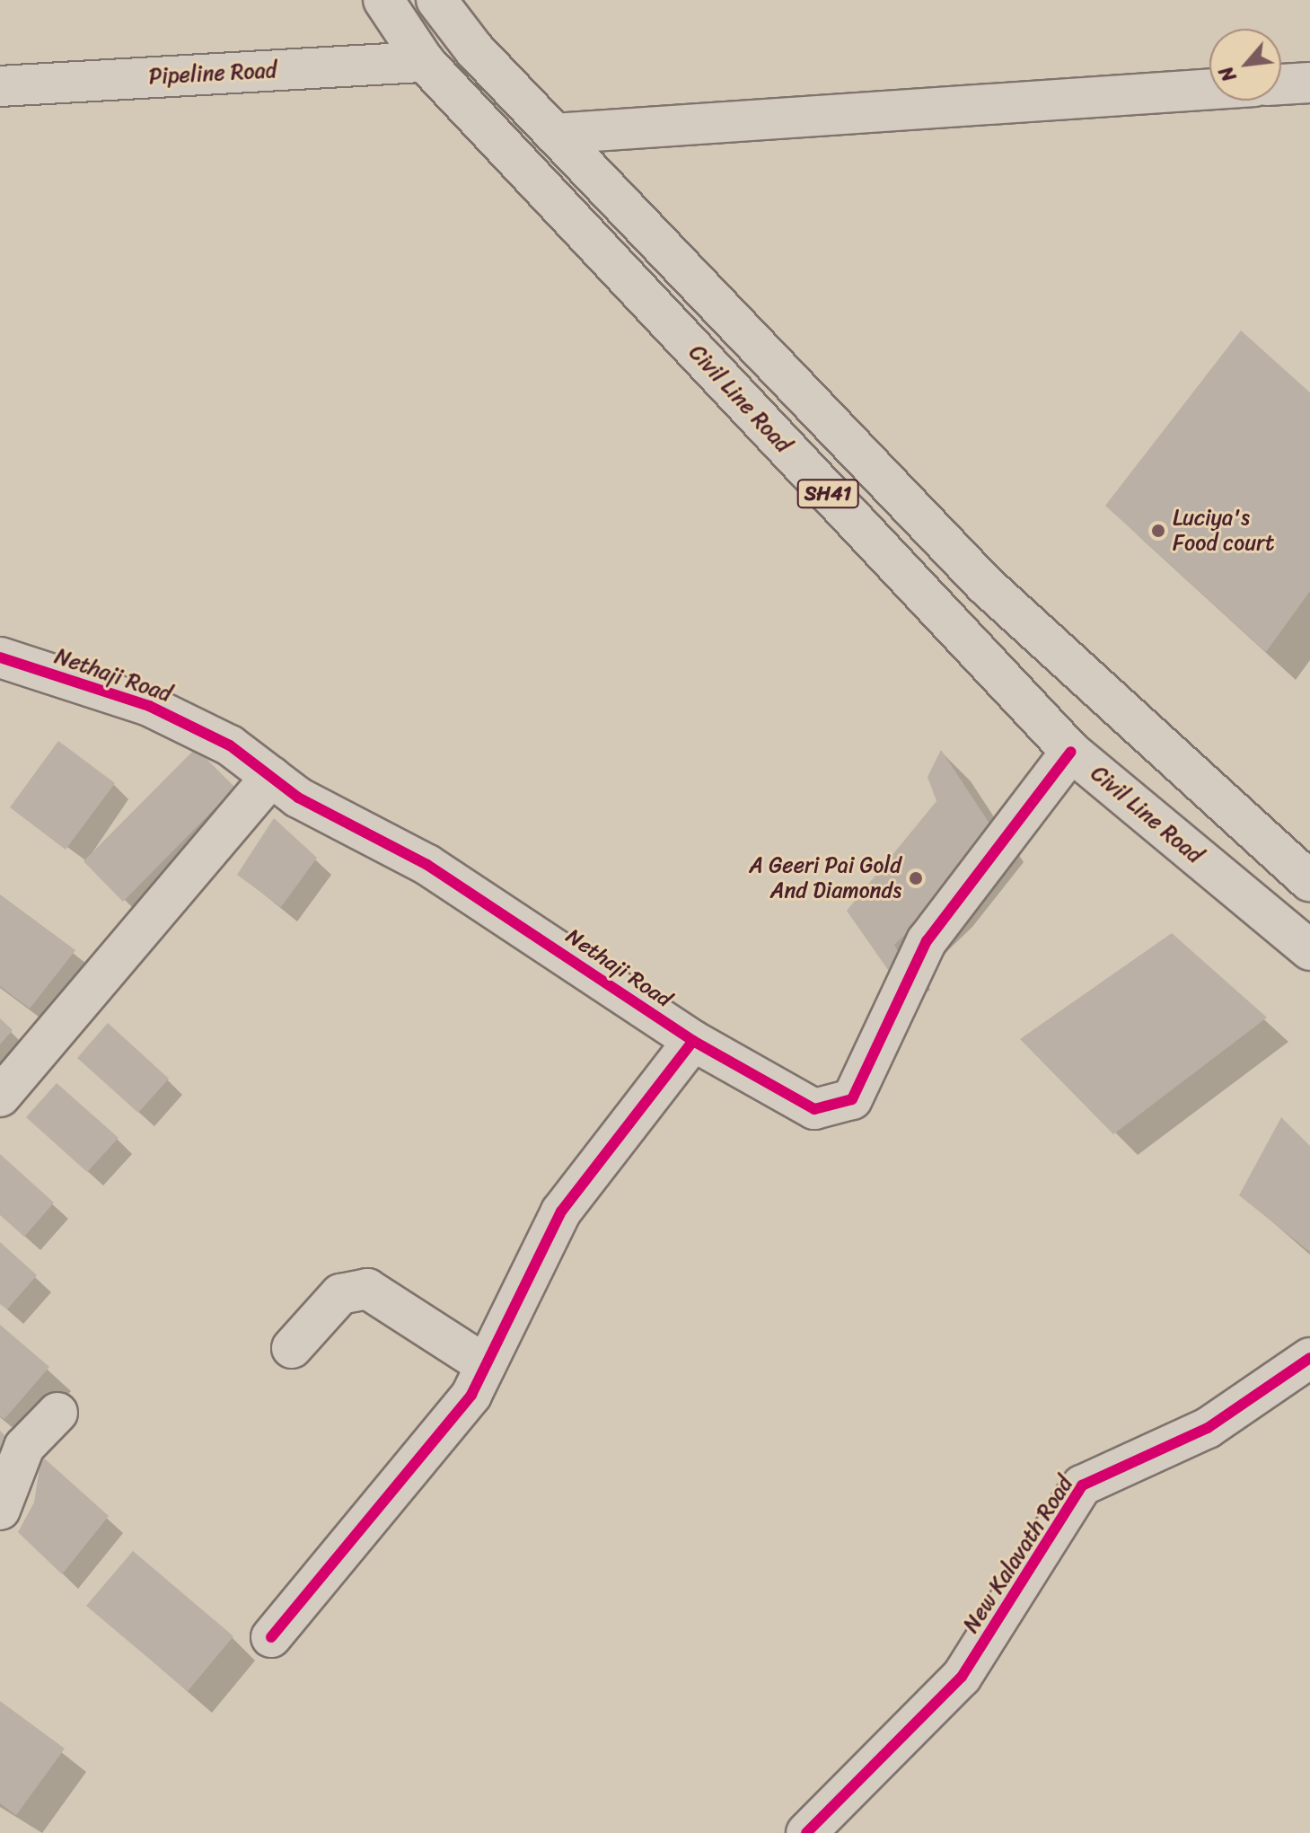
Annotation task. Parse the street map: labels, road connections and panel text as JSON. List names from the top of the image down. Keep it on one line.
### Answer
{"streets":{"street":["Pipeline Road","Civil Line Road","SH41","Nethaji Road","New Kalavath Road"]},"crossings":[["Pipeline Road","Civil Line Road"],["Civil Line Road","Nethaji Road"]],"places":["Luciya's Food court","A Geeri Pai Gold And Diamonds"],"north":"bottom left"}
